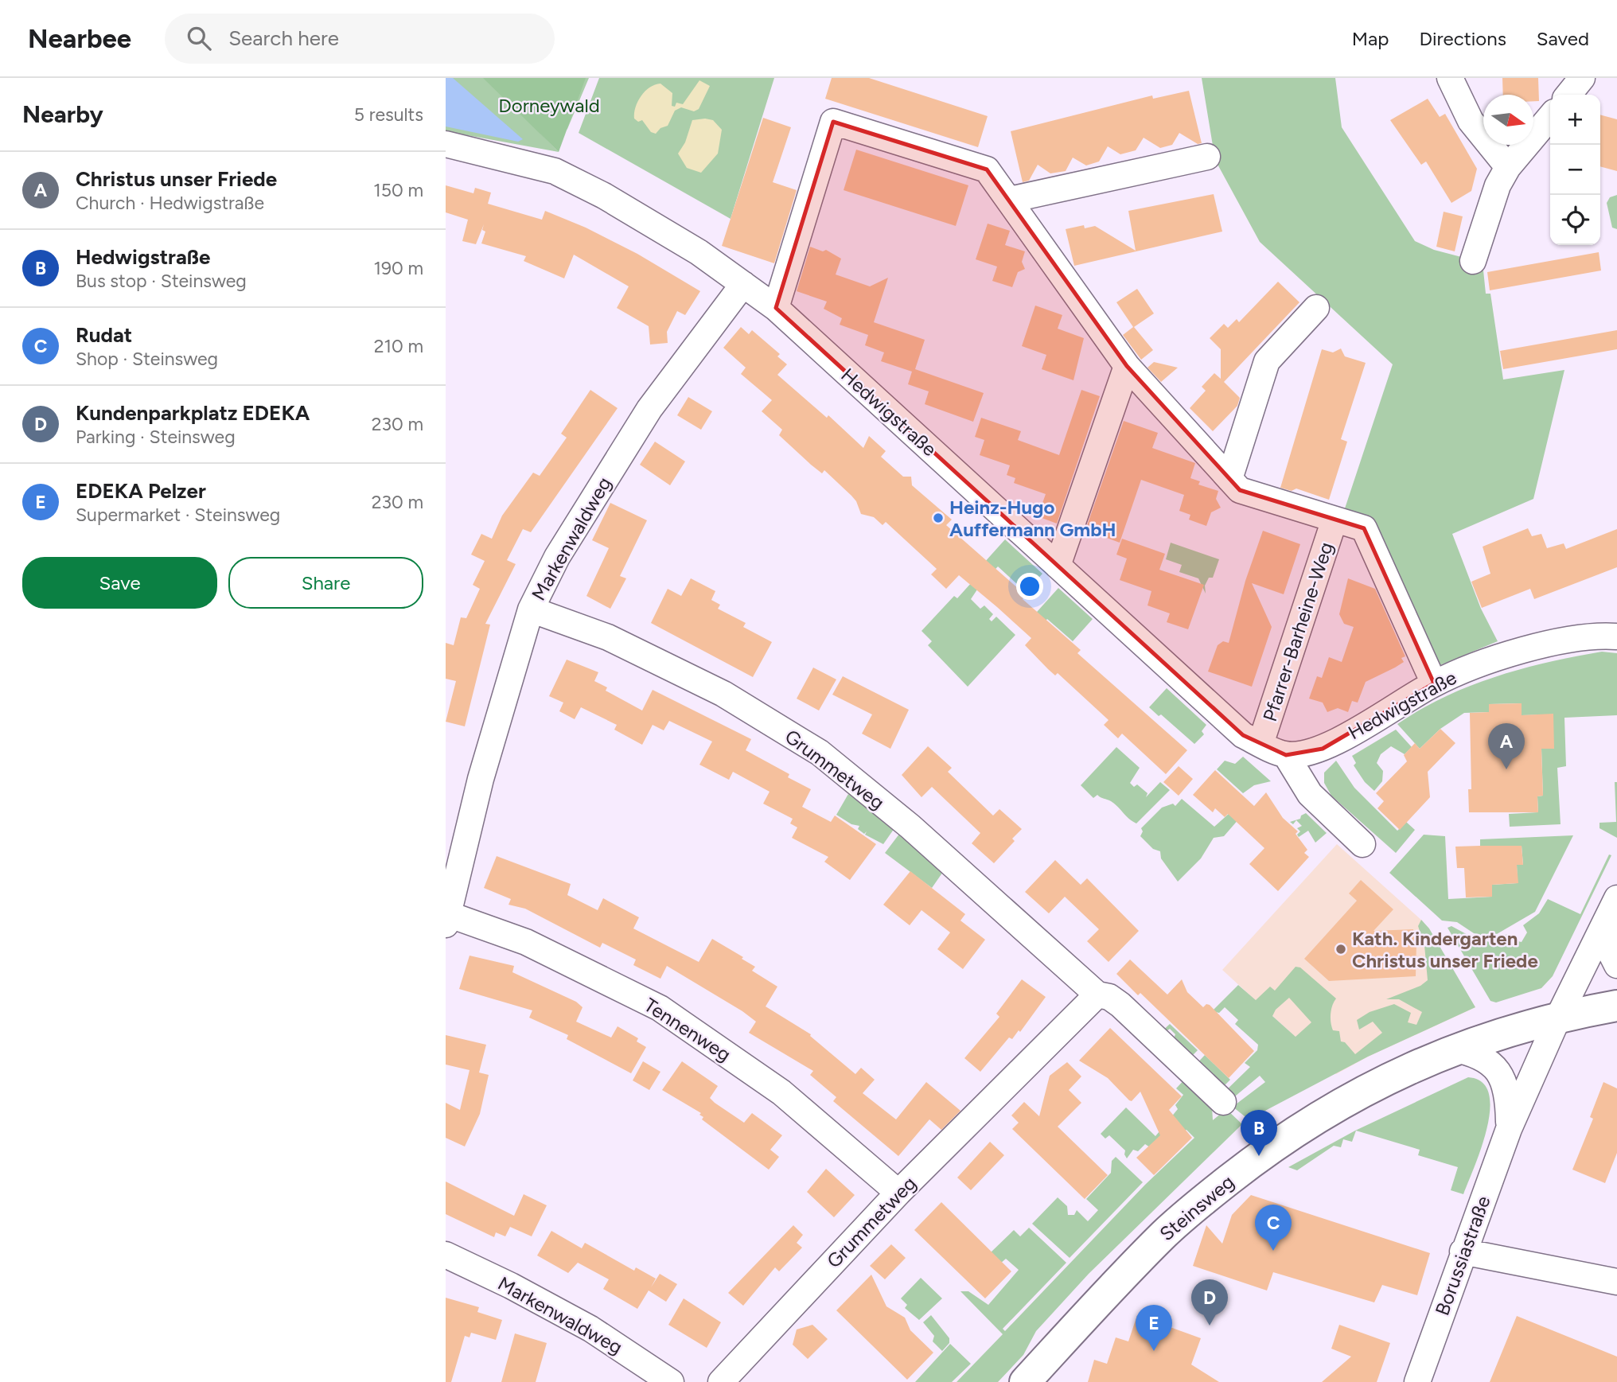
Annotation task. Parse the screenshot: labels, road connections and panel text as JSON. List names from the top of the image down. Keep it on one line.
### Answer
{"streets":{"main road":["Steinsweg"],"street":["Hedwigstraße","Markenwaldweg","Pfarrer-Barheine-Weg","Grummetweg","Tennenweg","Borussiastraße"]},"crossings":[["Hedwigstraße","Markenwaldweg"],["Hedwigstraße","Pfarrer-Barheine-Weg"],["Markenwaldweg","Grummetweg"],["Markenwaldweg","Tennenweg"],["Grummetweg","Tennenweg"],["Steinsweg","Borussiastraße"]],"parks":["Dorneywald"],"places":["Heinz-Hugo Auffermann GmbH","Kath. Kindergarten Christus unser Friede"],"north":"right","page":{"header":"Nearbee","search":"Search here","nav":["Map","Directions","Saved"],"heading":["Nearby","5 results"],"map_buttons":["+","−"],"list":[{"mark":"A","name":"Christus unser Friede","note":"Church · Hedwigstraße","value":"150 m"},{"mark":"B","name":"Hedwigstraße","note":"Bus stop · Steinsweg","value":"190 m"},{"mark":"C","name":"Rudat","note":"Shop · Steinsweg","value":"210 m"},{"mark":"D","name":"Kundenparkplatz EDEKA","note":"Parking · Steinsweg","value":"230 m"},{"mark":"E","name":"EDEKA Pelzer","note":"Supermarket · Steinsweg","value":"230 m"}],"buttons":["Save","Share"],"pins":["A","B","C","D","E"]}}
